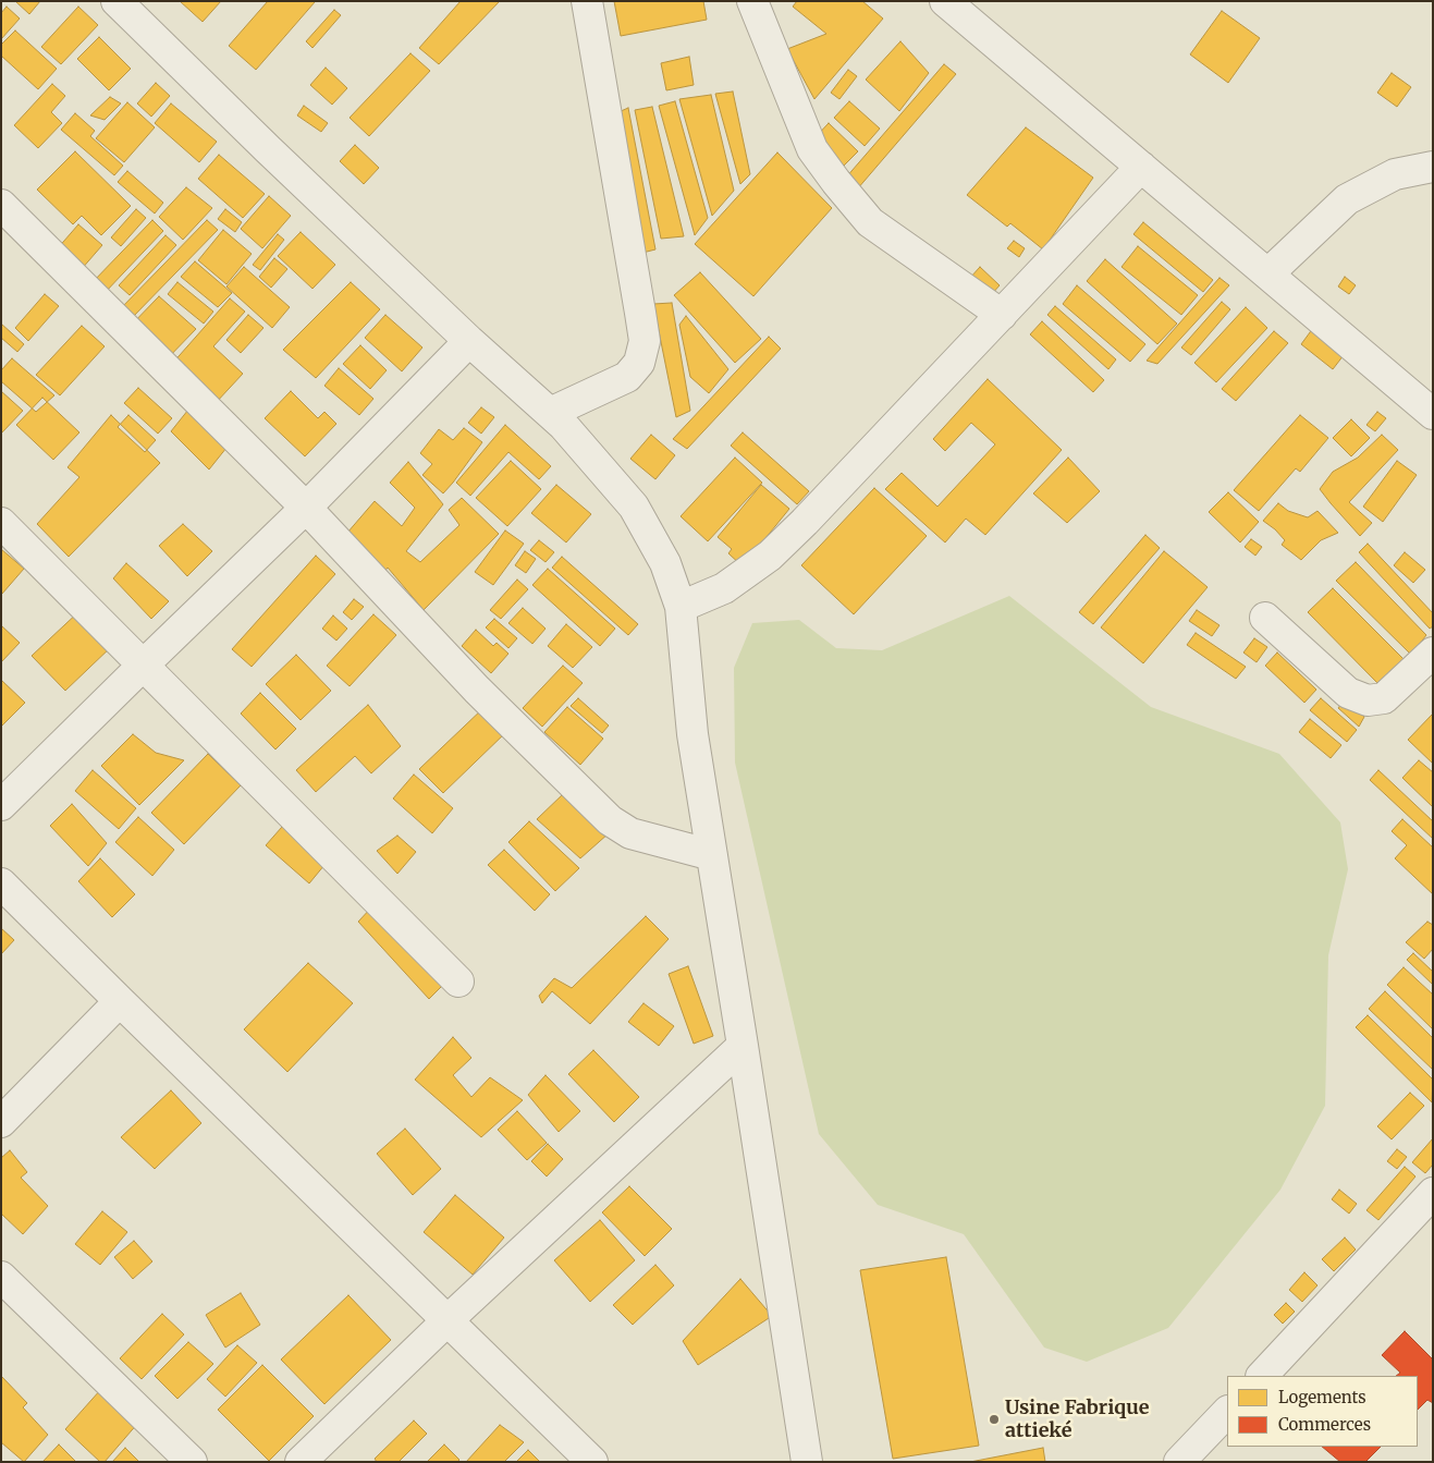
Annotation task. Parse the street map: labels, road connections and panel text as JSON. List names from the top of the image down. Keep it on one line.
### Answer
{"places":["Usine Fabrique attieké"],"legend":["Logements","Commerces"]}
